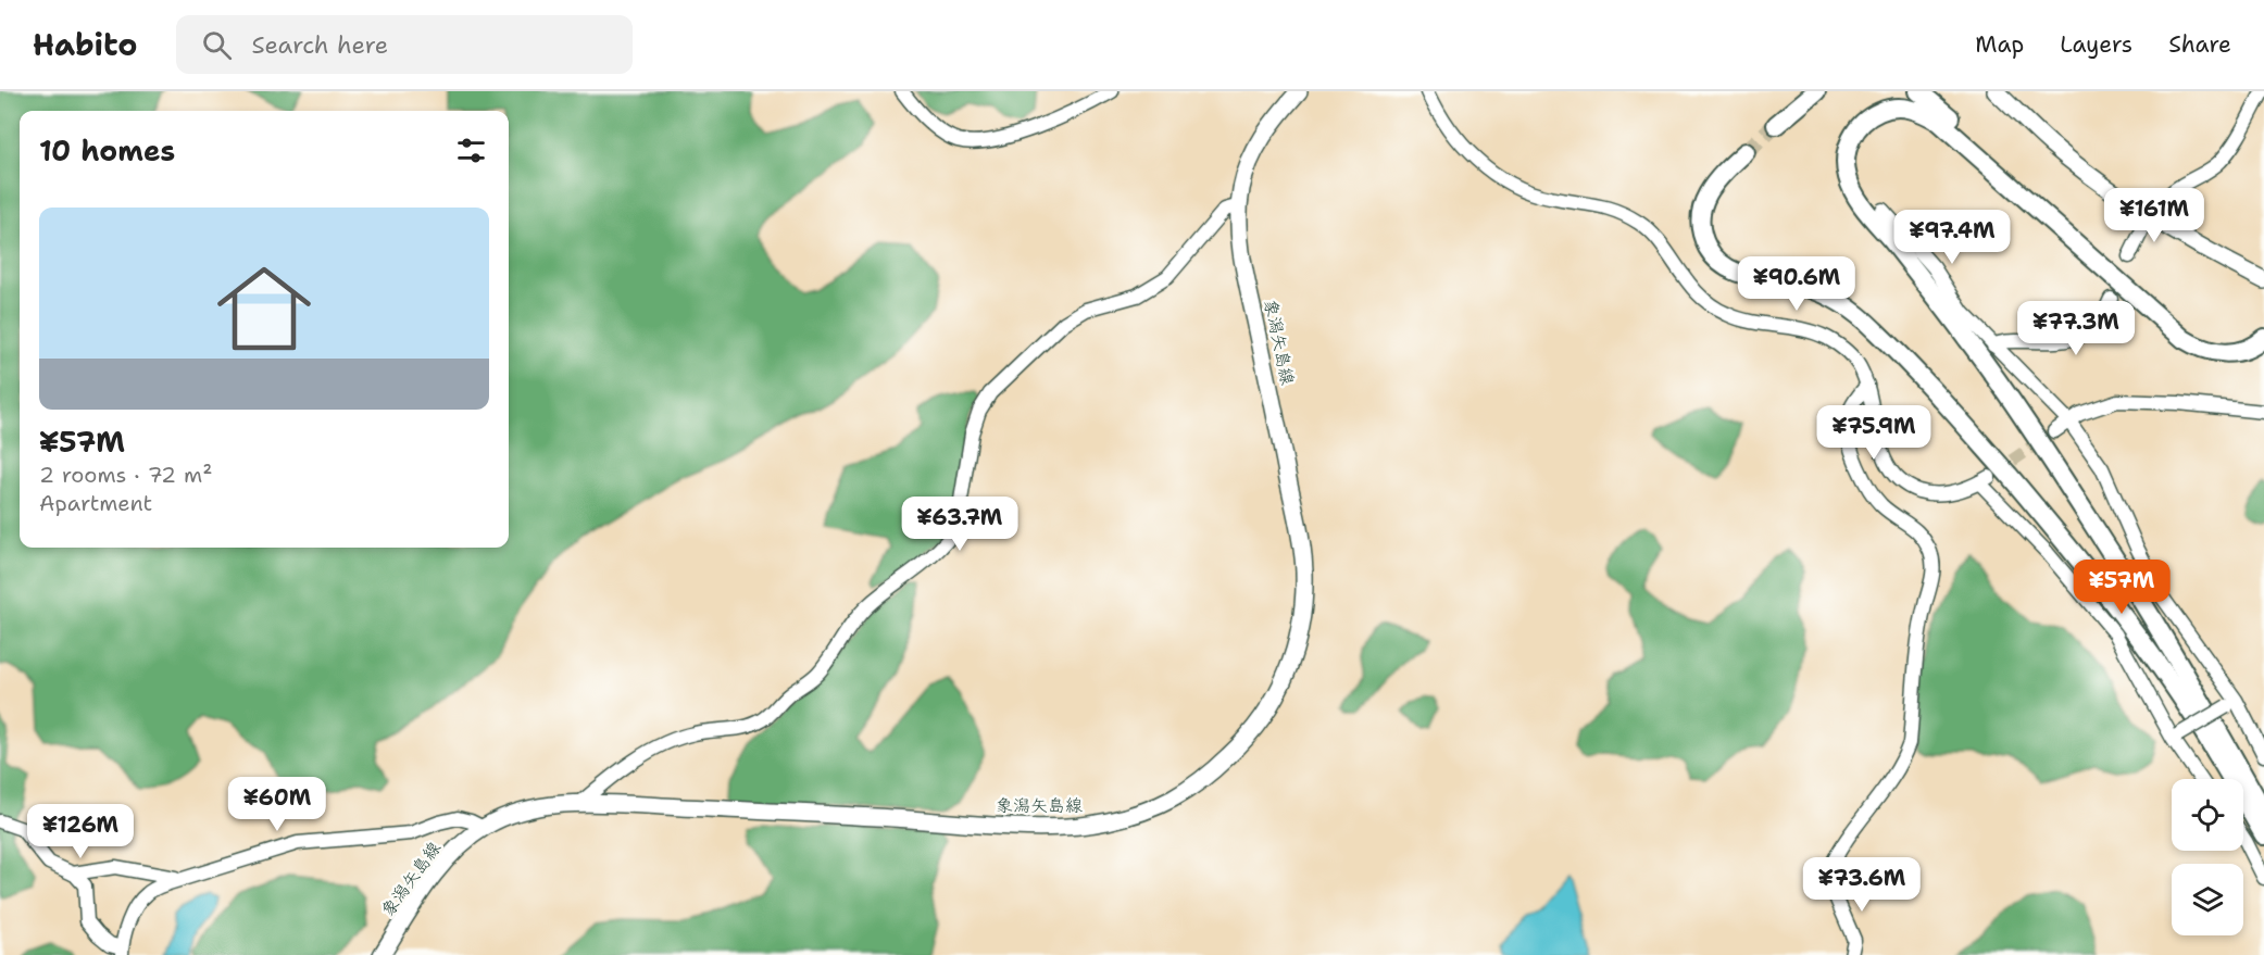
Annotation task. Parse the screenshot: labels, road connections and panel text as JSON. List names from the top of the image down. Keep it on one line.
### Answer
{"streets":{"main road":["象潟矢島線"]},"page":{"header":"Habito","search":"Search here","nav":["Map","Layers","Share"],"heading":"10 homes","price":["¥161M","¥97.4M","¥90.6M","¥77.3M","¥75.9M","¥63.7M","¥57M","¥60M","¥126M","¥73.6M"],"list":[{"name":"¥57M","note":"2 rooms · 72 m² · Apartment"}]}}
